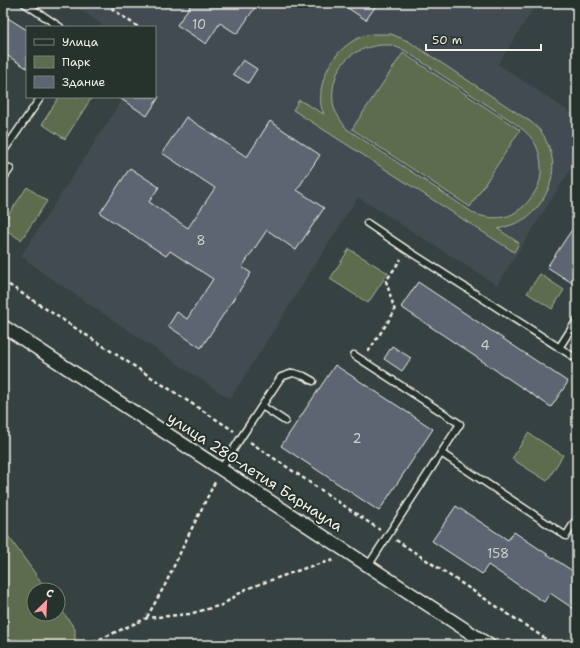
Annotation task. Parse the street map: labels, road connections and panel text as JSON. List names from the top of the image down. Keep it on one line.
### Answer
{"streets":{"street":["улица 280-летия Барнаула"]},"house_numbers":["10","8","4","2","158"],"legend":["Улица","Парк","Здание"],"scale_bar":"50 m","north":"top right"}
